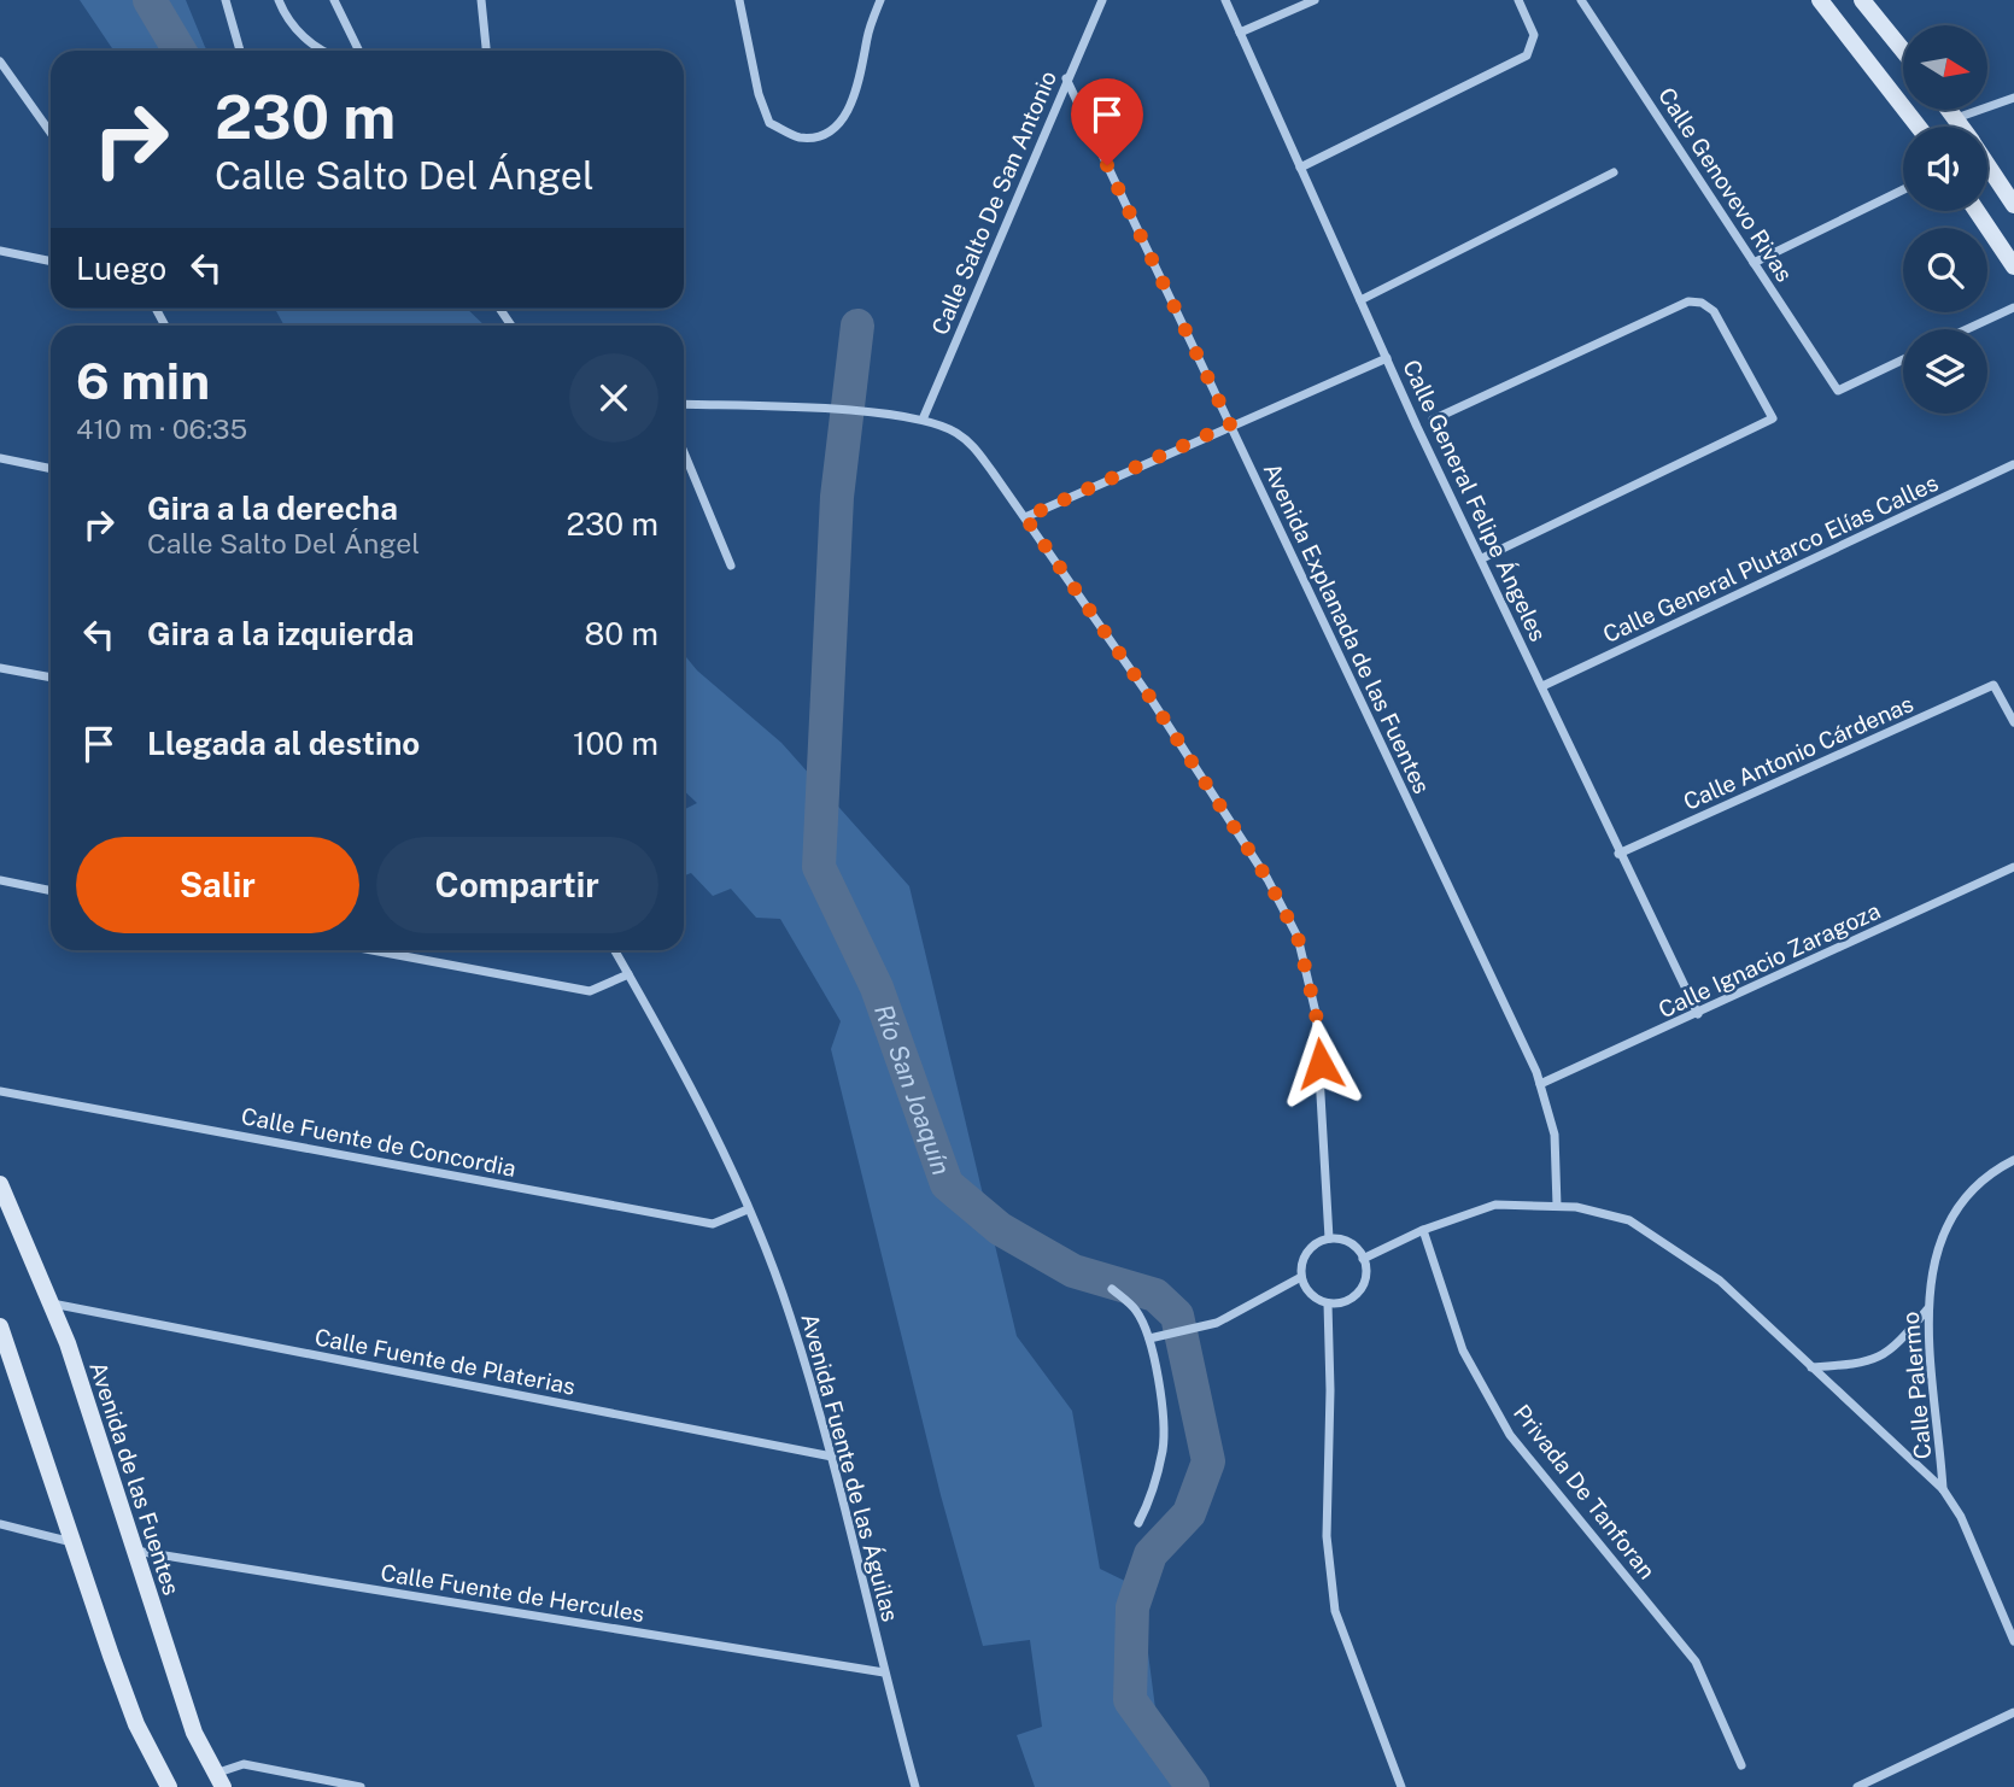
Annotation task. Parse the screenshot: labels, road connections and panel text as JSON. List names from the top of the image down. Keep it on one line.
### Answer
{"streets":{"main road":["Avenida de las Fuentes"],"street":["Calle Genovevo Rivas","Calle Salto De San Antonio","Calle General Felipe Ángeles","Calle General Plutarco Elías Calles","Avenida Explanada de las Fuentes","Calle Antonio Cárdenas","Calle Ignacio Zaragoza","Calle Fuente de Concordia","Calle Fuente de Platerias","Calle Palermo","Avenida Fuente de las Águilas","Privada De Tanforan","Calle Fuente de Hercules"]},"crossings":[["Calle Salto De San Antonio","Avenida Explanada de las Fuentes"],["Calle General Felipe Ángeles","Calle General Plutarco Elías Calles"],["Calle General Felipe Ángeles","Calle Antonio Cárdenas"],["Calle General Felipe Ángeles","Calle Ignacio Zaragoza"],["Avenida Explanada de las Fuentes","Calle Ignacio Zaragoza"],["Calle Fuente de Concordia","Avenida Fuente de las Águilas"],["Calle Fuente de Platerias","Avenida Fuente de las Águilas"],["Calle Fuente de Platerias","Avenida de las Fuentes"],["Avenida Fuente de las Águilas","Calle Fuente de Hercules"],["Avenida de las Fuentes","Calle Fuente de Hercules"]],"water":["Río San Joaquín"],"north":"right","page":{"turn":["230 m","Calle Salto Del Ángel"],"then":"Luego","heading":["6 min","410 m · 06:35"],"list":[{"name":"Gira a la derecha","note":"Calle Salto Del Ángel","value":"230 m"},{"name":"Gira a la izquierda","value":"80 m"},{"name":"Llegada al destino","value":"100 m"}],"buttons":["Salir","Compartir"]}}
